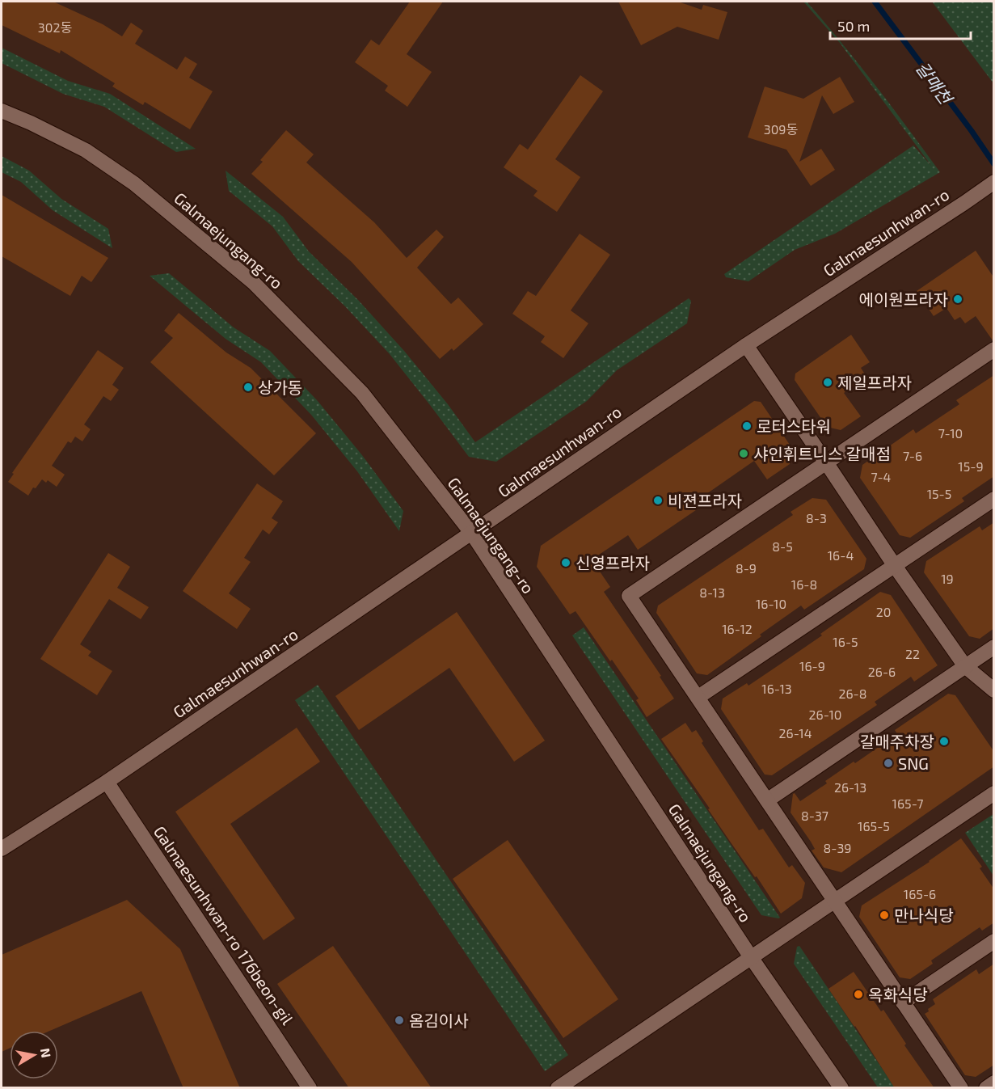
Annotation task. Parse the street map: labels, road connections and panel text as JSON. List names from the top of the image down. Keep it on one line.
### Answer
{"streets":{"street":["Galmaesunhwan-ro","Galmaejungang-ro","Galmaesunhwan-ro 176beon-gil"]},"crossings":[["Galmaesunhwan-ro","Galmaejungang-ro"],["Galmaesunhwan-ro","Galmaesunhwan-ro 176beon-gil"]],"water":["갈매천"],"places":["에이원프라자","제일프라자","상가동","로터스타워","샤인휘트니스 갈매점","비젼프라자","신영프라자","갈매주차장","SNG","만나식당","옥화식당","옴김이사"],"house_numbers":["302동","309동","7-10","7-6","15-9","7-4","15-5","8-3","8-5","16-4","8-9","19","16-8","8-13","16-10","20","16-12","16-5","22","16-9","26-6","16-13","26-8","26-10","26-14","26-13","165-7","8-37","165-5","8-39","165-6"],"scale_bar":"50 m","north":"right"}
